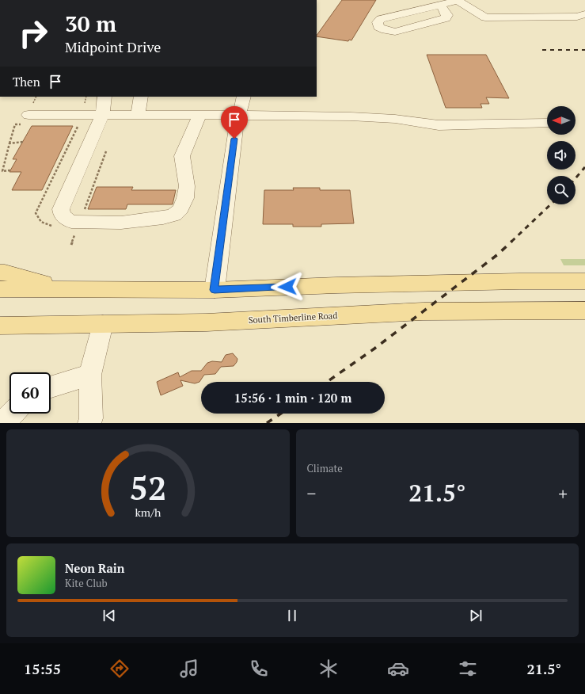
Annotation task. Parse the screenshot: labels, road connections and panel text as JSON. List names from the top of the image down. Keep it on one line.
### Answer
{"streets":{"main road":["South Timberline Road"]},"north":"left","page":{"turn":["30 m","Midpoint Drive"],"then":"Then","limit":"60","trip":"15:56 · 1 min · 120 m","tile":"Climate","heat":["−","21.5°","+"],"song":["Neon Rain","Kite Club"],"tabs":["15:55","21.5°"],"gauge":["52","km/h"]}}
